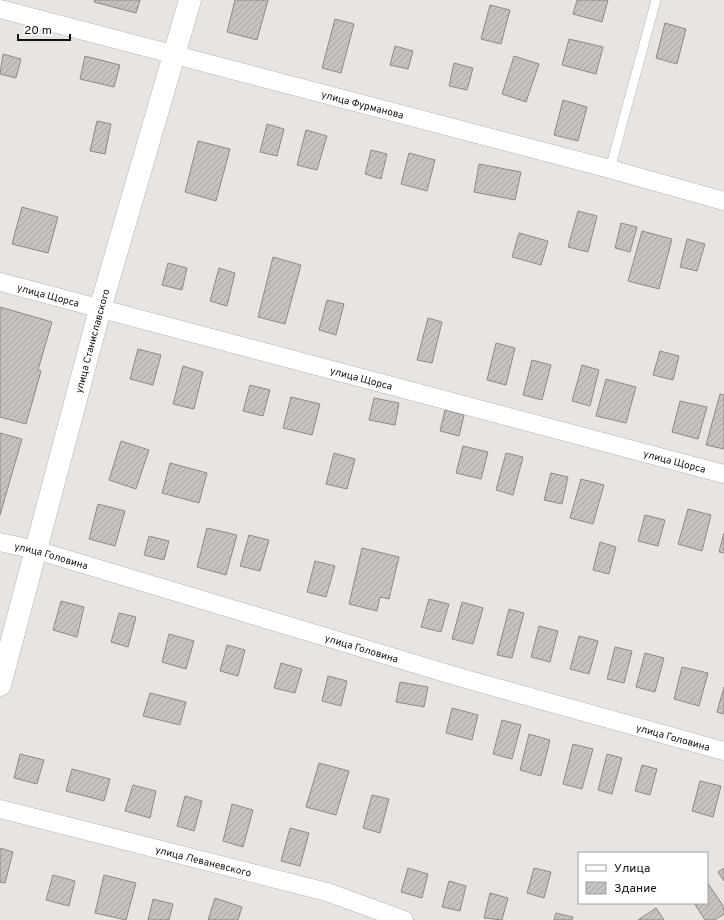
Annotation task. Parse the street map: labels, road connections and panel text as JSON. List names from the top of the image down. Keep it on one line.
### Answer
{"streets":{"street":["улица Фурманова","улица Щорса","улица Станиславского","улица Головина","улица Леваневского"]},"crossings":[["улица Фурманова","улица Станиславского"],["улица Щорса","улица Станиславского"],["улица Станиславского","улица Головина"]],"legend":["Улица","Здание"],"scale_bar":"20 m"}
